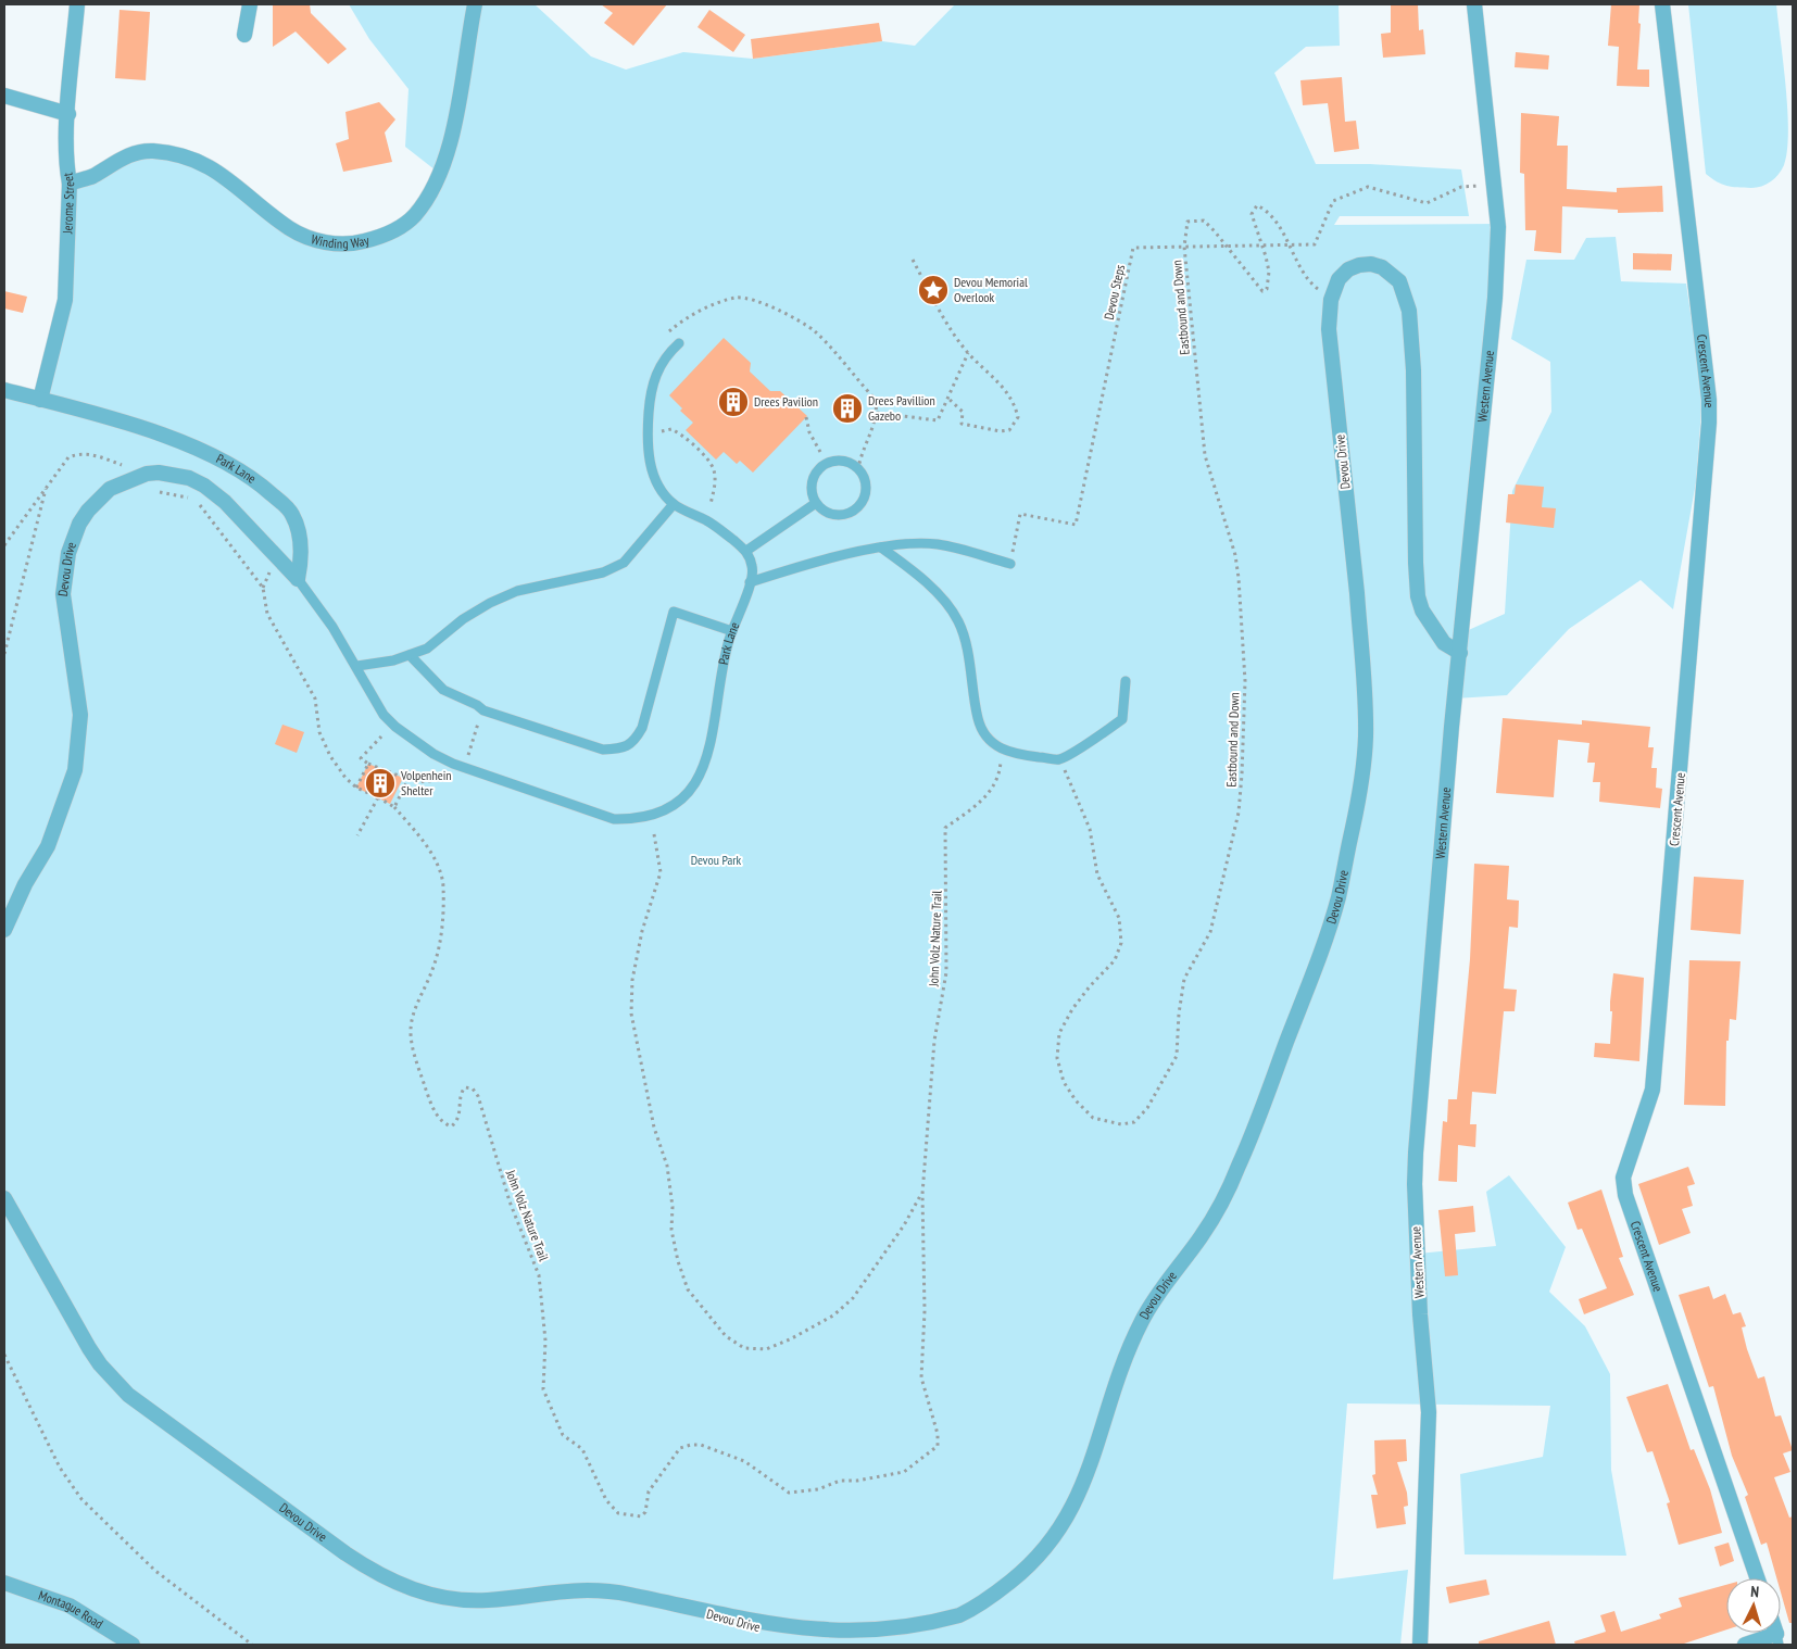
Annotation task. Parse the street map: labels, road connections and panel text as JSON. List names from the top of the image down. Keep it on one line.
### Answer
{"streets":{"street":["Jerome Street","Winding Way","Crescent Avenue","Western Avenue","Devou Drive","Park Lane","Montague Road"],"path":["Devou Steps","Eastbound and Down","John Volz Nature Trail"]},"crossings":[["Jerome Street","Winding Way"],["Jerome Street","Park Lane"],["Devou Steps","Eastbound and Down"],["Eastbound and Down","Devou Drive"],["Western Avenue","Devou Drive"],["Devou Drive","Park Lane"]],"parks":["Devou Park"],"places":{"place":["Devou Memorial Overlook"],"building":["Drees Pavilion","Drees Pavillion Gazebo","Volpenhein Shelter"]},"north":"top"}
